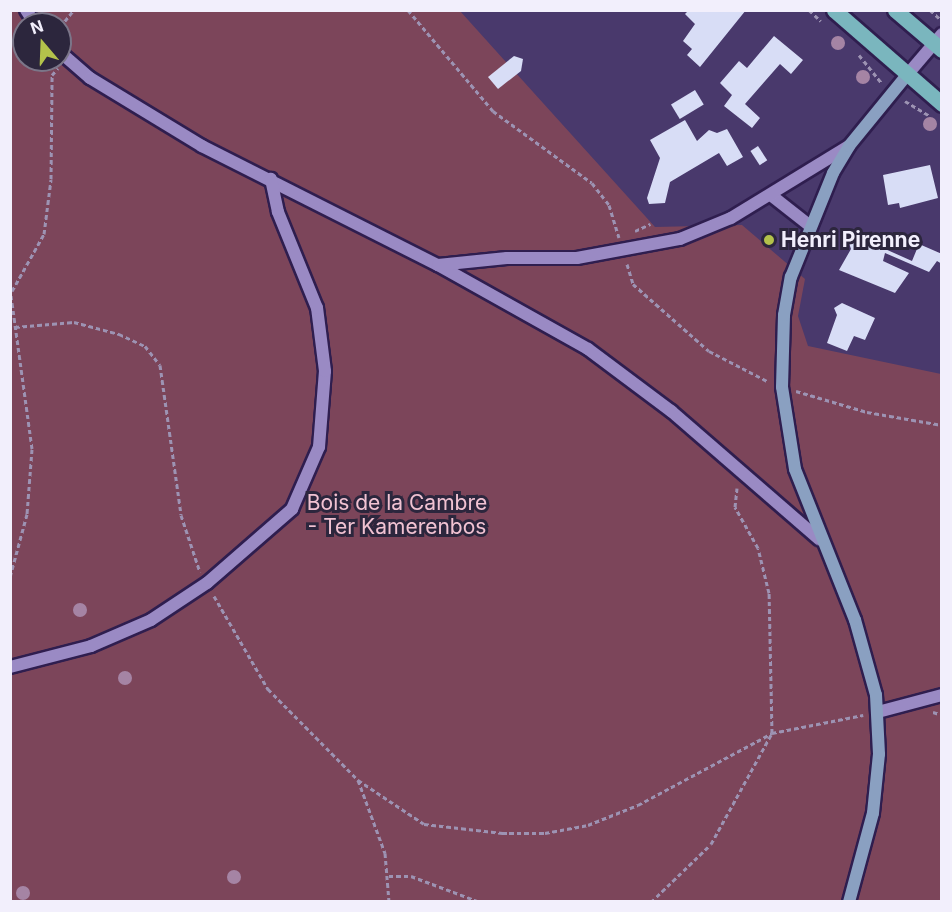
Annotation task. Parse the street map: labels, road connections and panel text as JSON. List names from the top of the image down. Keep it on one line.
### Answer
{"parks":["Bois de la Cambre - Ter Kamerenbos"],"places":["Henri Pirenne"],"north":"top"}
